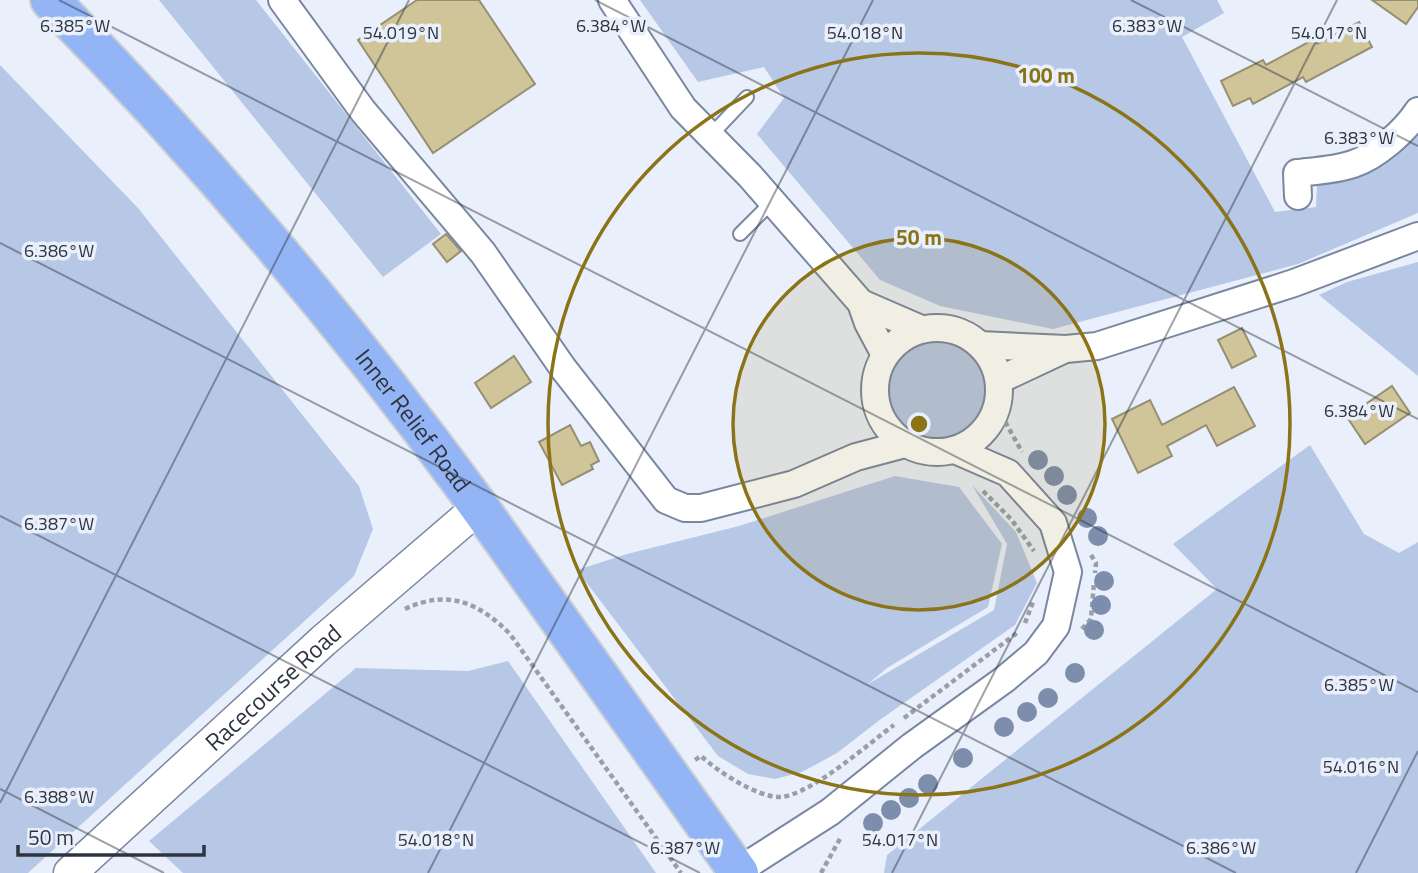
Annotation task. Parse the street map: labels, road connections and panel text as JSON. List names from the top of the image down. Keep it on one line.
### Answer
{"streets":{"main road":["Inner Relief Road"],"street":["Racecourse Road"]},"crossings":[["Inner Relief Road","Racecourse Road"]],"scale_bar":"50 m","coordinates":["6.383°W","6.385°W","6.384°W","54.019°N","54.018°N","54.017°N","6.386°W","6.387°W","54.016°N","6.388°W"],"rings":["100 m","50 m"]}
